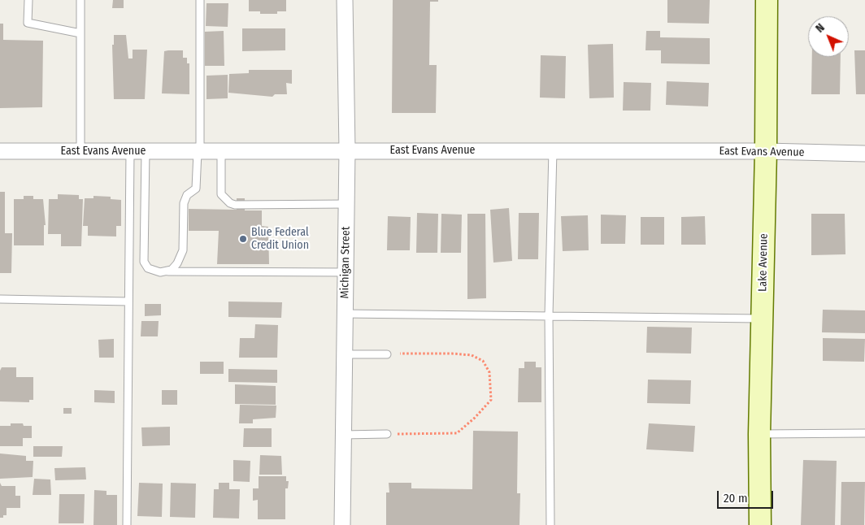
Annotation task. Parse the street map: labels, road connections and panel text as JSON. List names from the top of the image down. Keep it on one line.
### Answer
{"streets":{"street":["East Evans Avenue","Michigan Street","Lake Avenue"]},"crossings":[["East Evans Avenue","Michigan Street"],["East Evans Avenue","Lake Avenue"]],"places":["Blue Federal Credit Union"],"scale_bar":"20 m","north":"top left"}
